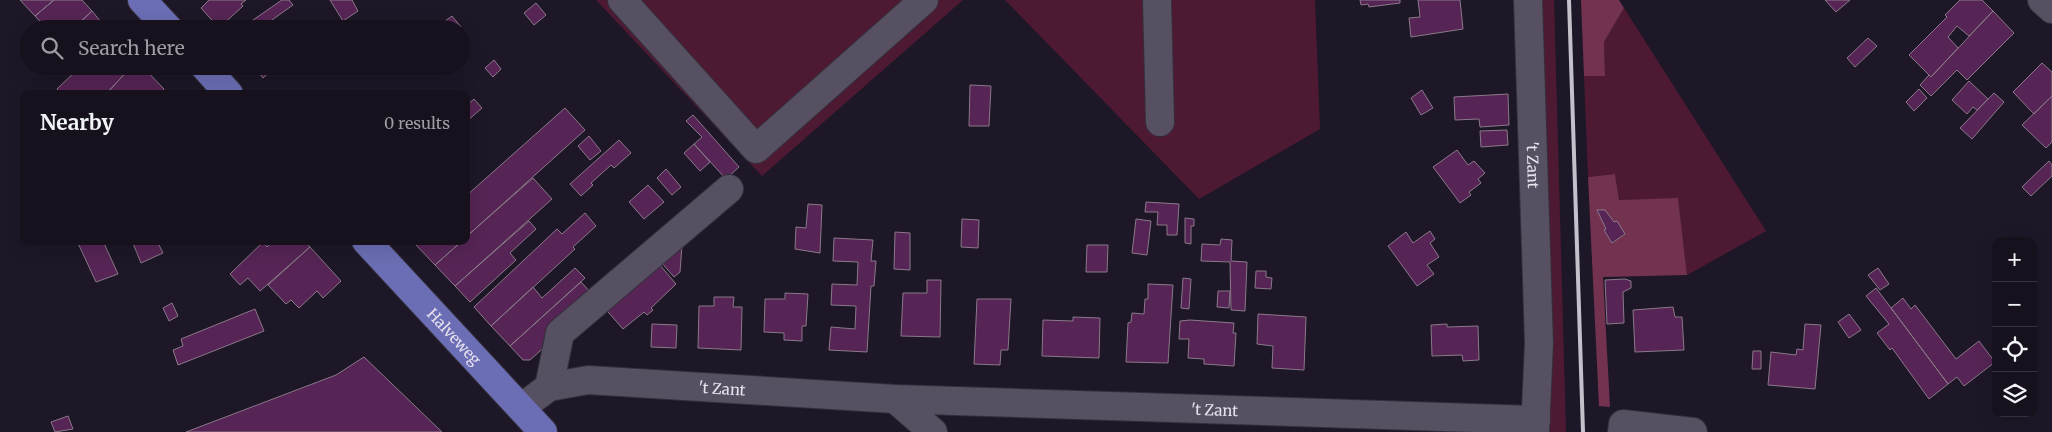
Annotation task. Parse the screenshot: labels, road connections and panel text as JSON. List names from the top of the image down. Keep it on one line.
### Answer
{"streets":{"main road":["Halveweg"],"street":["'t Zant"]},"crossings":[["'t Zant","Halveweg"]],"page":{"search":"Search here","heading":["Nearby","0 results"],"map_buttons":["+","−"]}}
